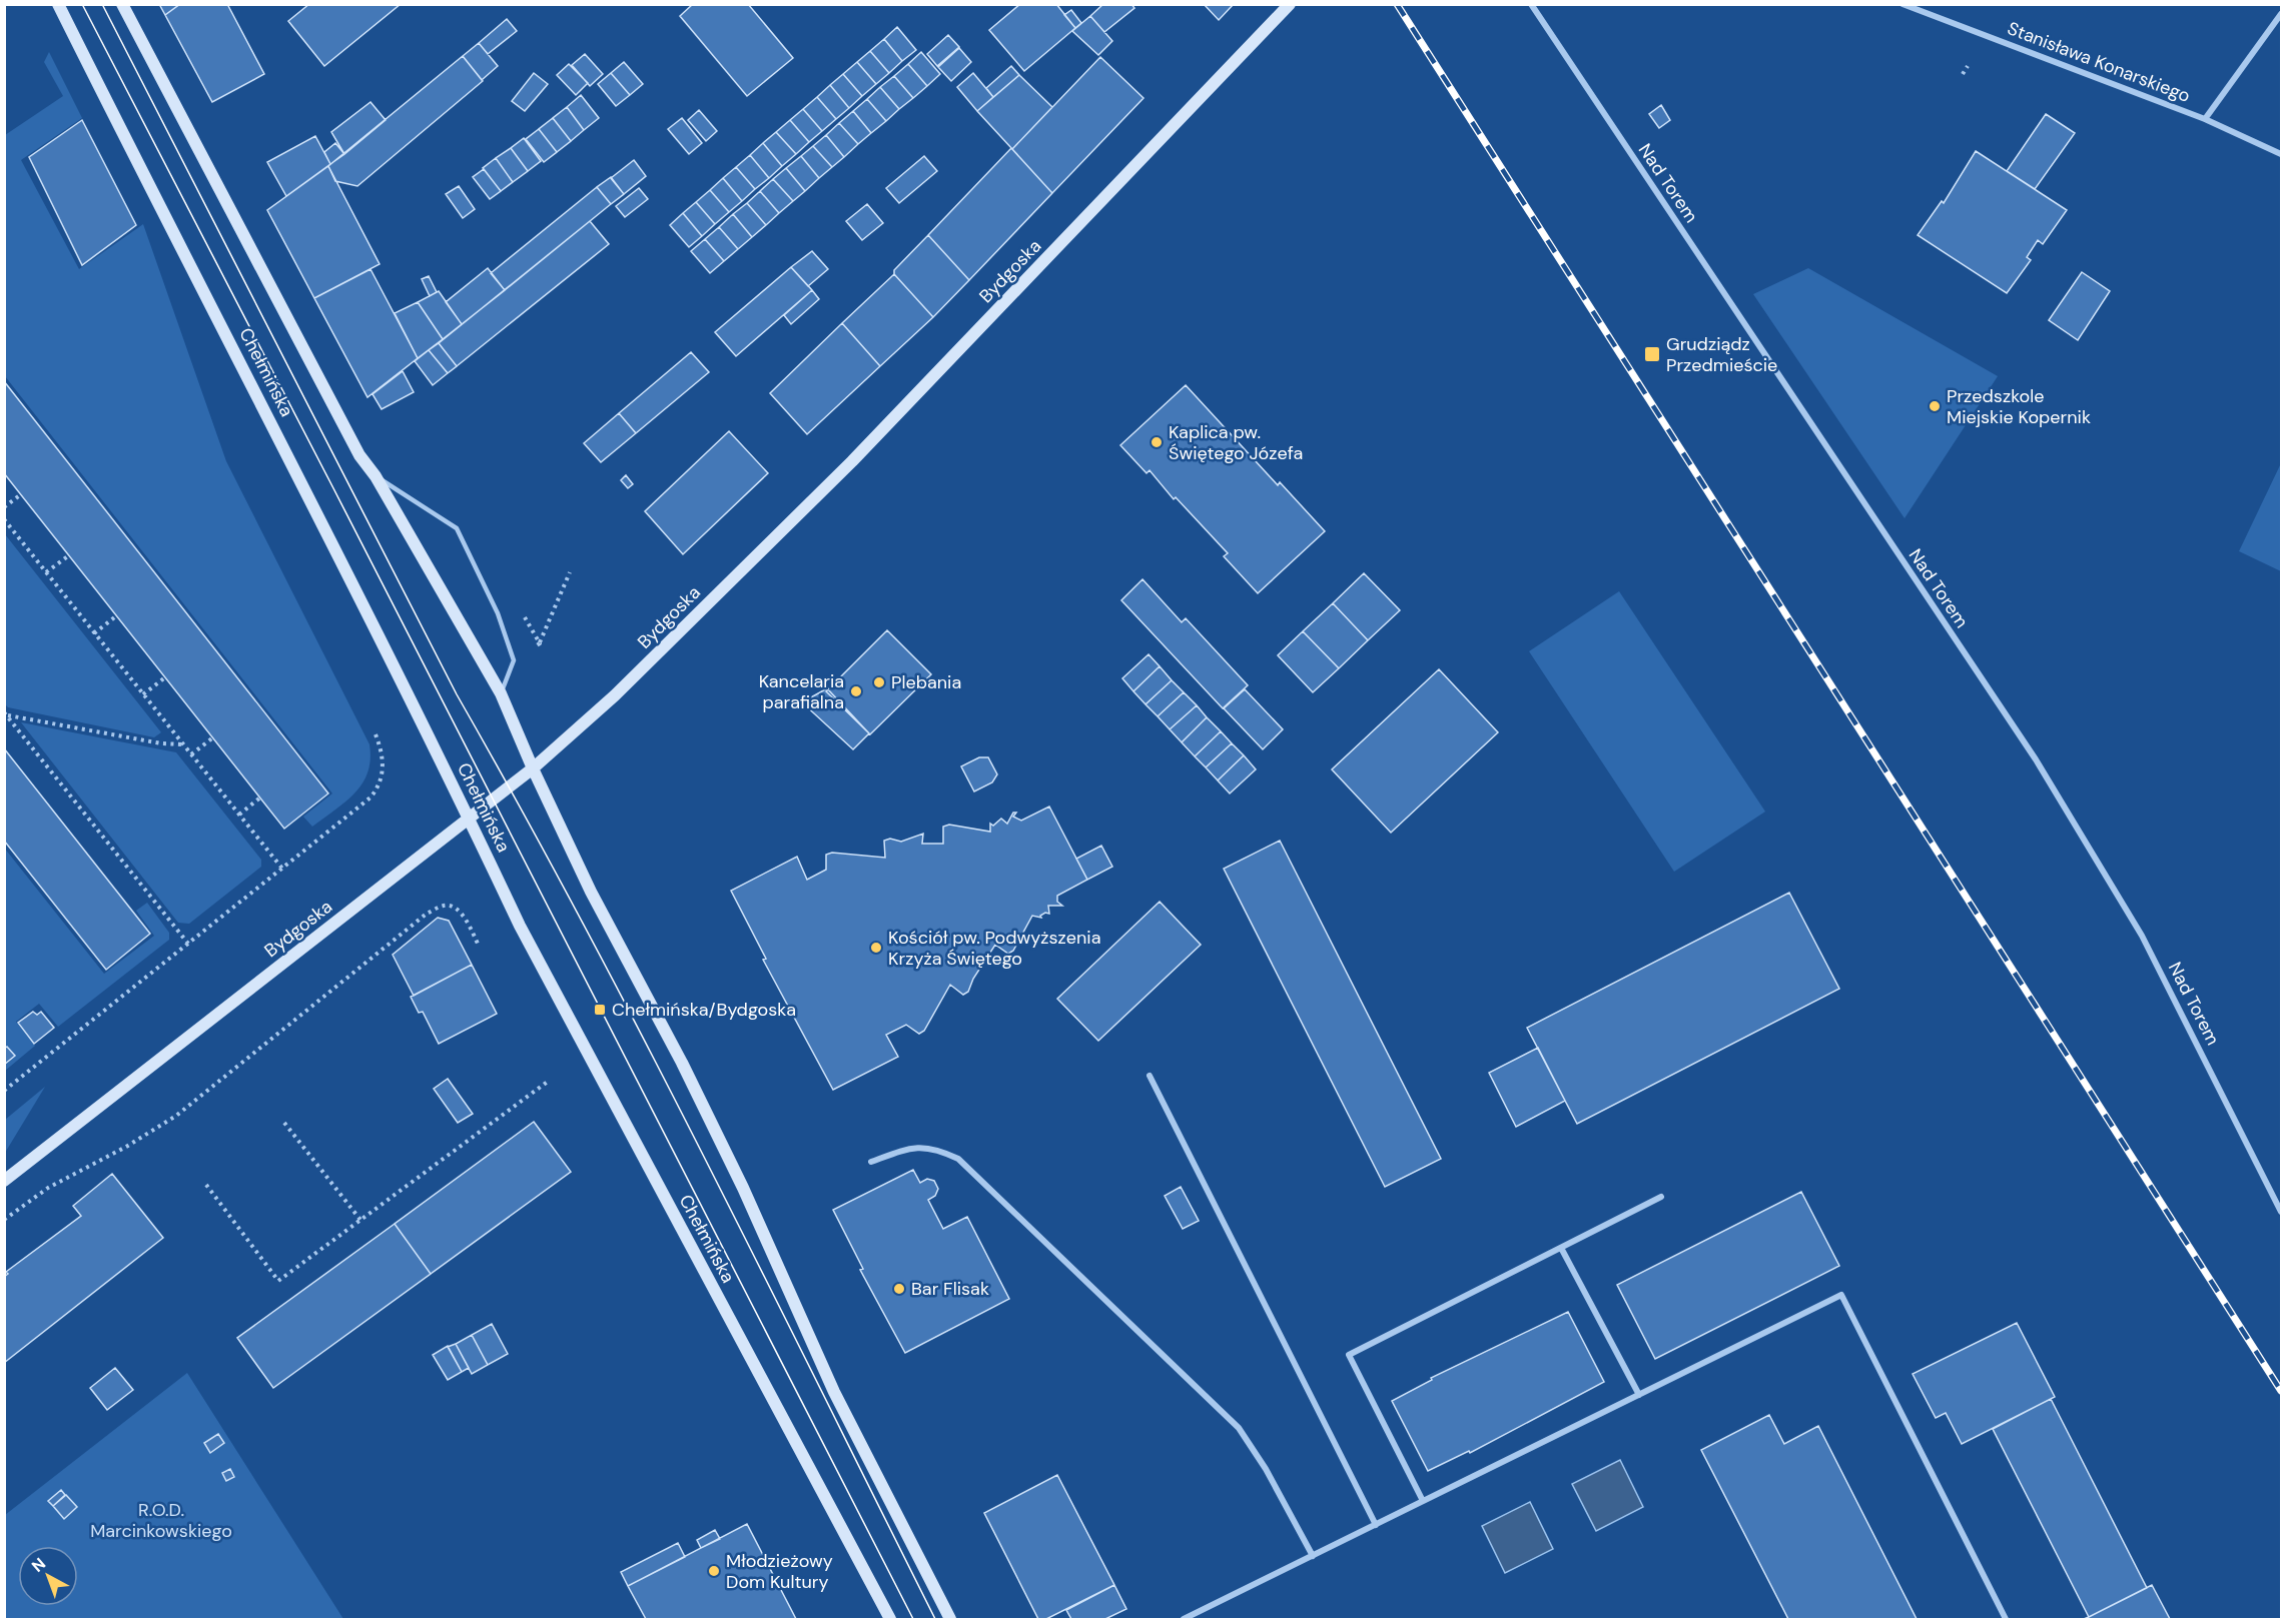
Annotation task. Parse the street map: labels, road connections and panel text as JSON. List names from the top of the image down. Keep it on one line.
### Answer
{"streets":{"main road":["Bydgoska","Chełmińska"],"street":["Stanisława Konarskiego","Nad Torem"]},"crossings":[["Bydgoska","Chełmińska"]],"parks":["R.O.D. Marcinkowskiego"],"places":{"transit":["Grudziądz Przedmieście","Chełmińska/Bydgoska"],"other":["Przedszkole Miejskie Kopernik","Kaplica pw. Świętego Józefa","Plebania","Kancelaria parafialna","Kościół pw. Podwyższenia Krzyża Świętego","Bar Flisak","Młodzieżowy Dom Kultury"]},"north":"top left"}
